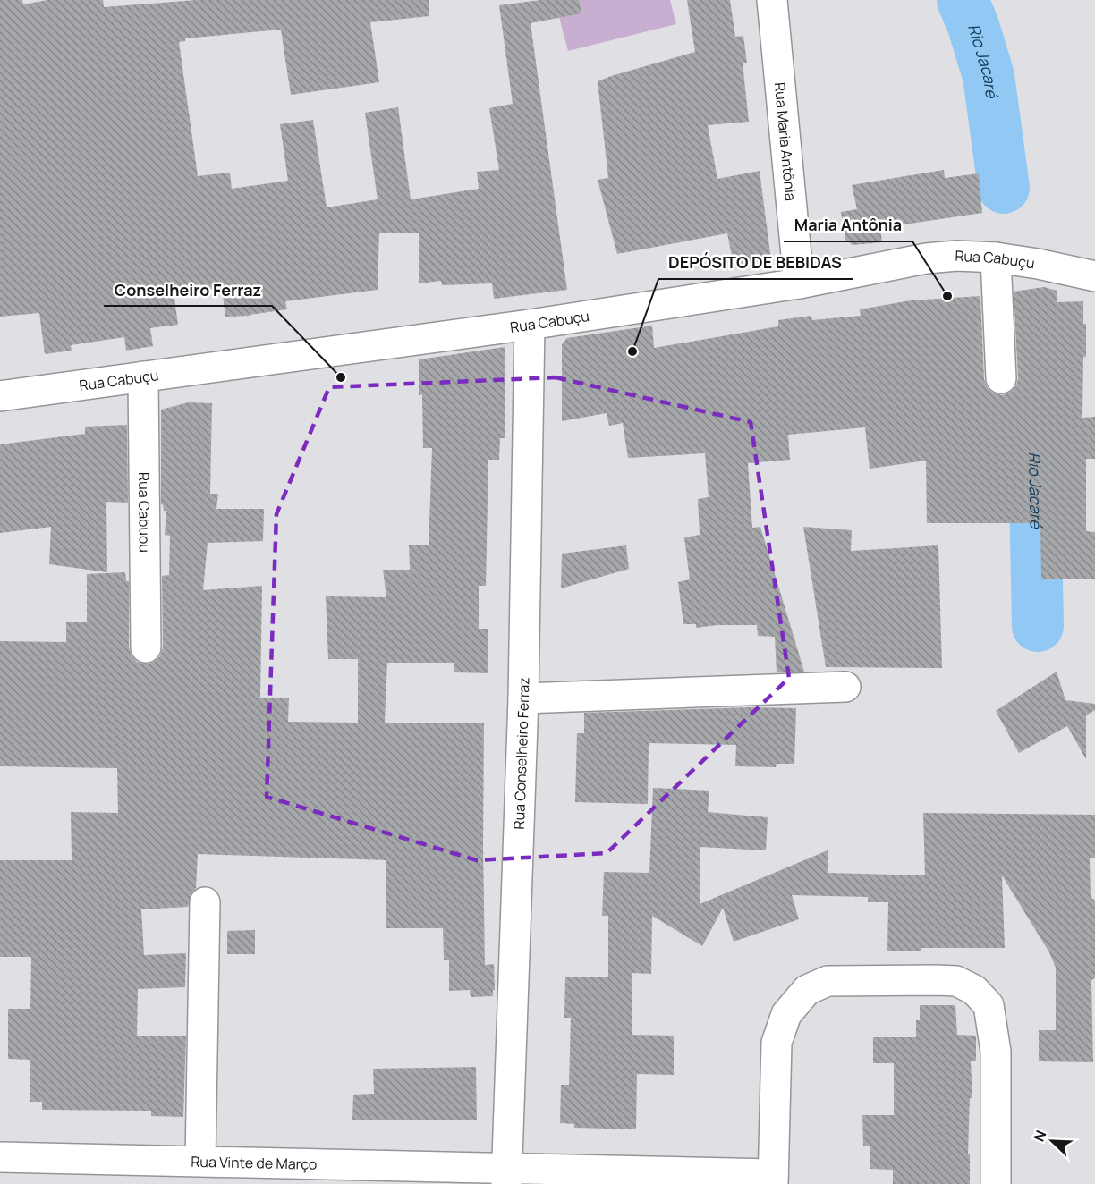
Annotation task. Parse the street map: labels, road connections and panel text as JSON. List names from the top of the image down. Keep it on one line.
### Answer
{"streets":{"street":["Rua Maria Antônia","Rua Cabuçu","Rua Cabuou","Rua Conselheiro Ferraz","Rua Vinte de Março"]},"crossings":[["Rua Maria Antônia","Rua Cabuçu"],["Rua Cabuçu","Rua Cabuou"],["Rua Cabuçu","Rua Conselheiro Ferraz"],["Rua Conselheiro Ferraz","Rua Vinte de Março"]],"water":["Rio Jacaré"],"places":["Maria Antônia","DEPÓSITO DE BEBIDAS","Conselheiro Ferraz"],"north":"top left"}
